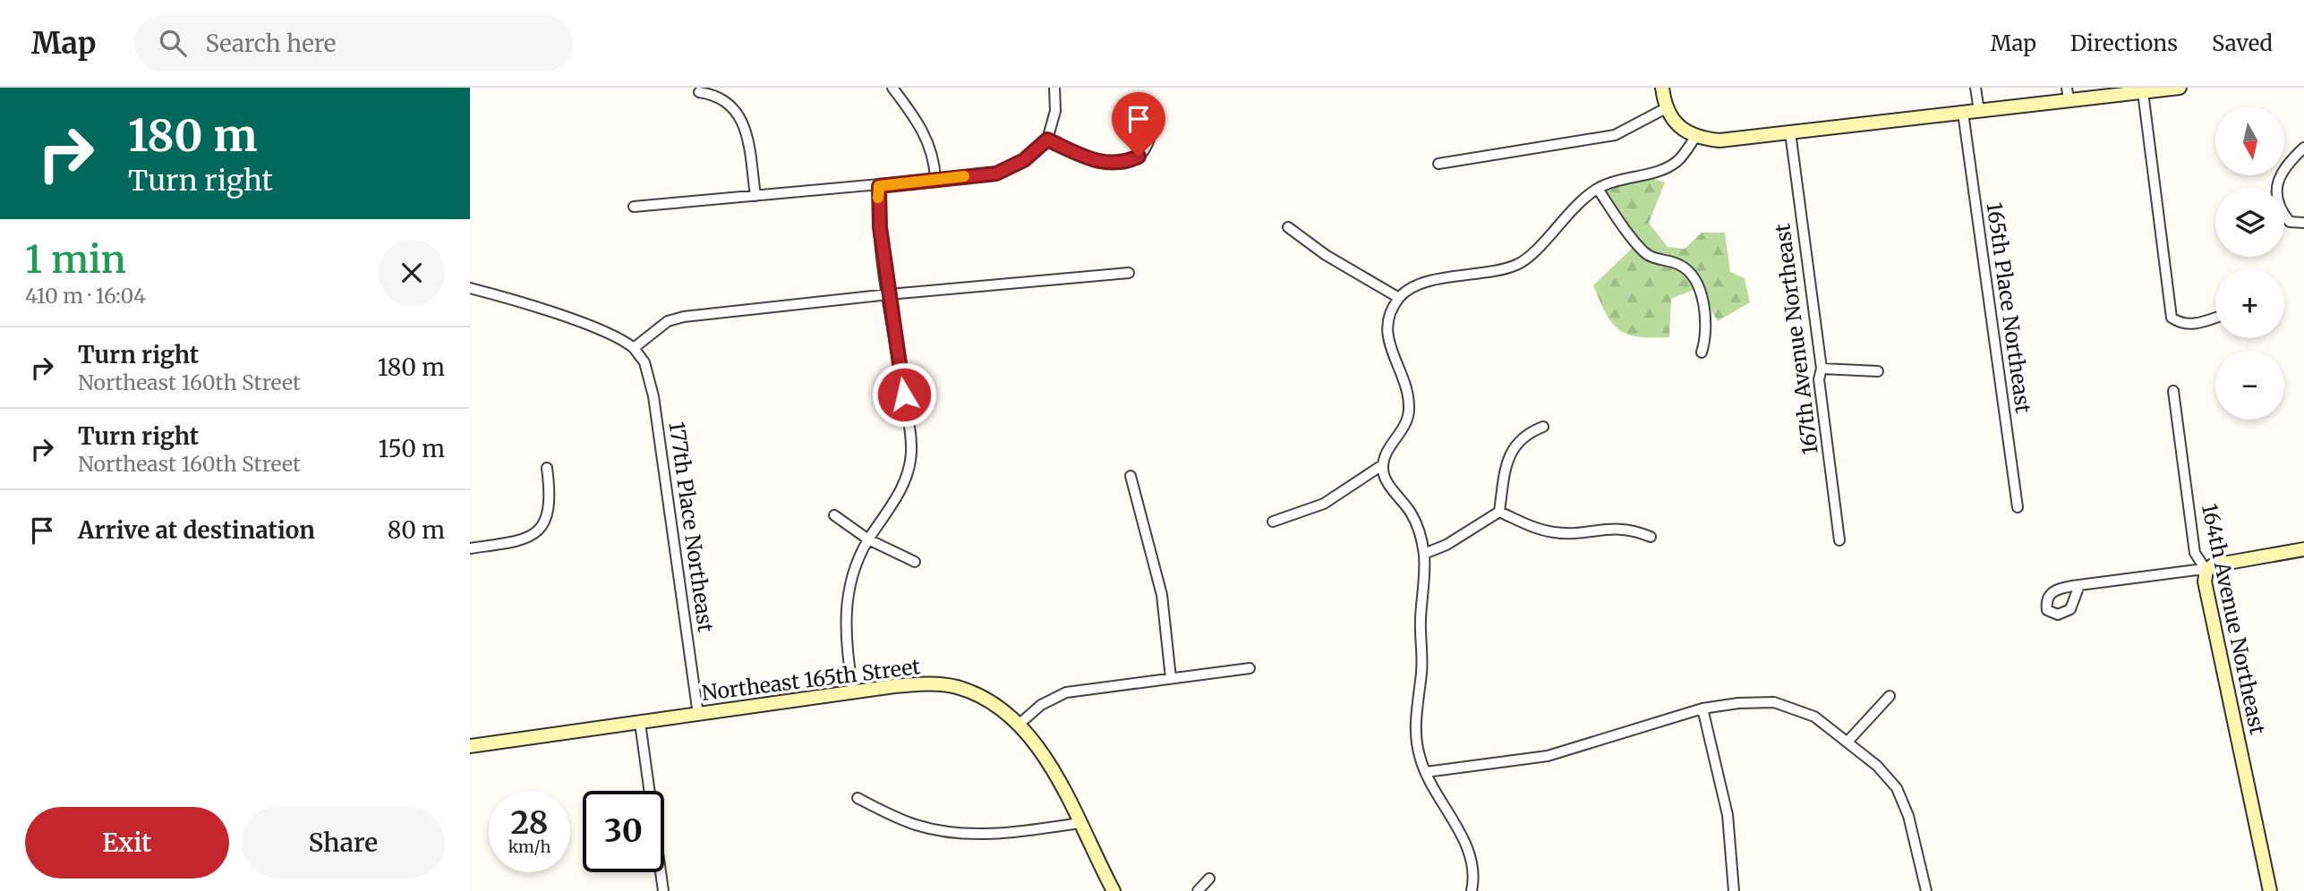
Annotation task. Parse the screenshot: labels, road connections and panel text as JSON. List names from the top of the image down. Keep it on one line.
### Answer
{"streets":{"street":["165th Place Northeast","167th Avenue Northeast","177th Place Northeast","164th Avenue Northeast","Northeast 165th Street"]},"crossings":[["177th Place Northeast","Northeast 165th Street"]],"north":"bottom","page":{"header":"Map","search":"Search here","nav":["Map","Directions","Saved"],"turn":["180 m","Turn right"],"map_buttons":["+","−"],"heading":["1 min","410 m · 16:04"],"list":[{"name":"Turn right","note":"Northeast 160th Street","value":"180 m"},{"name":"Turn right","note":"Northeast 160th Street","value":"150 m"},{"name":"Arrive at destination","value":"80 m"}],"speed":"28 km/h","limit":"30","buttons":["Exit","Share"]}}
